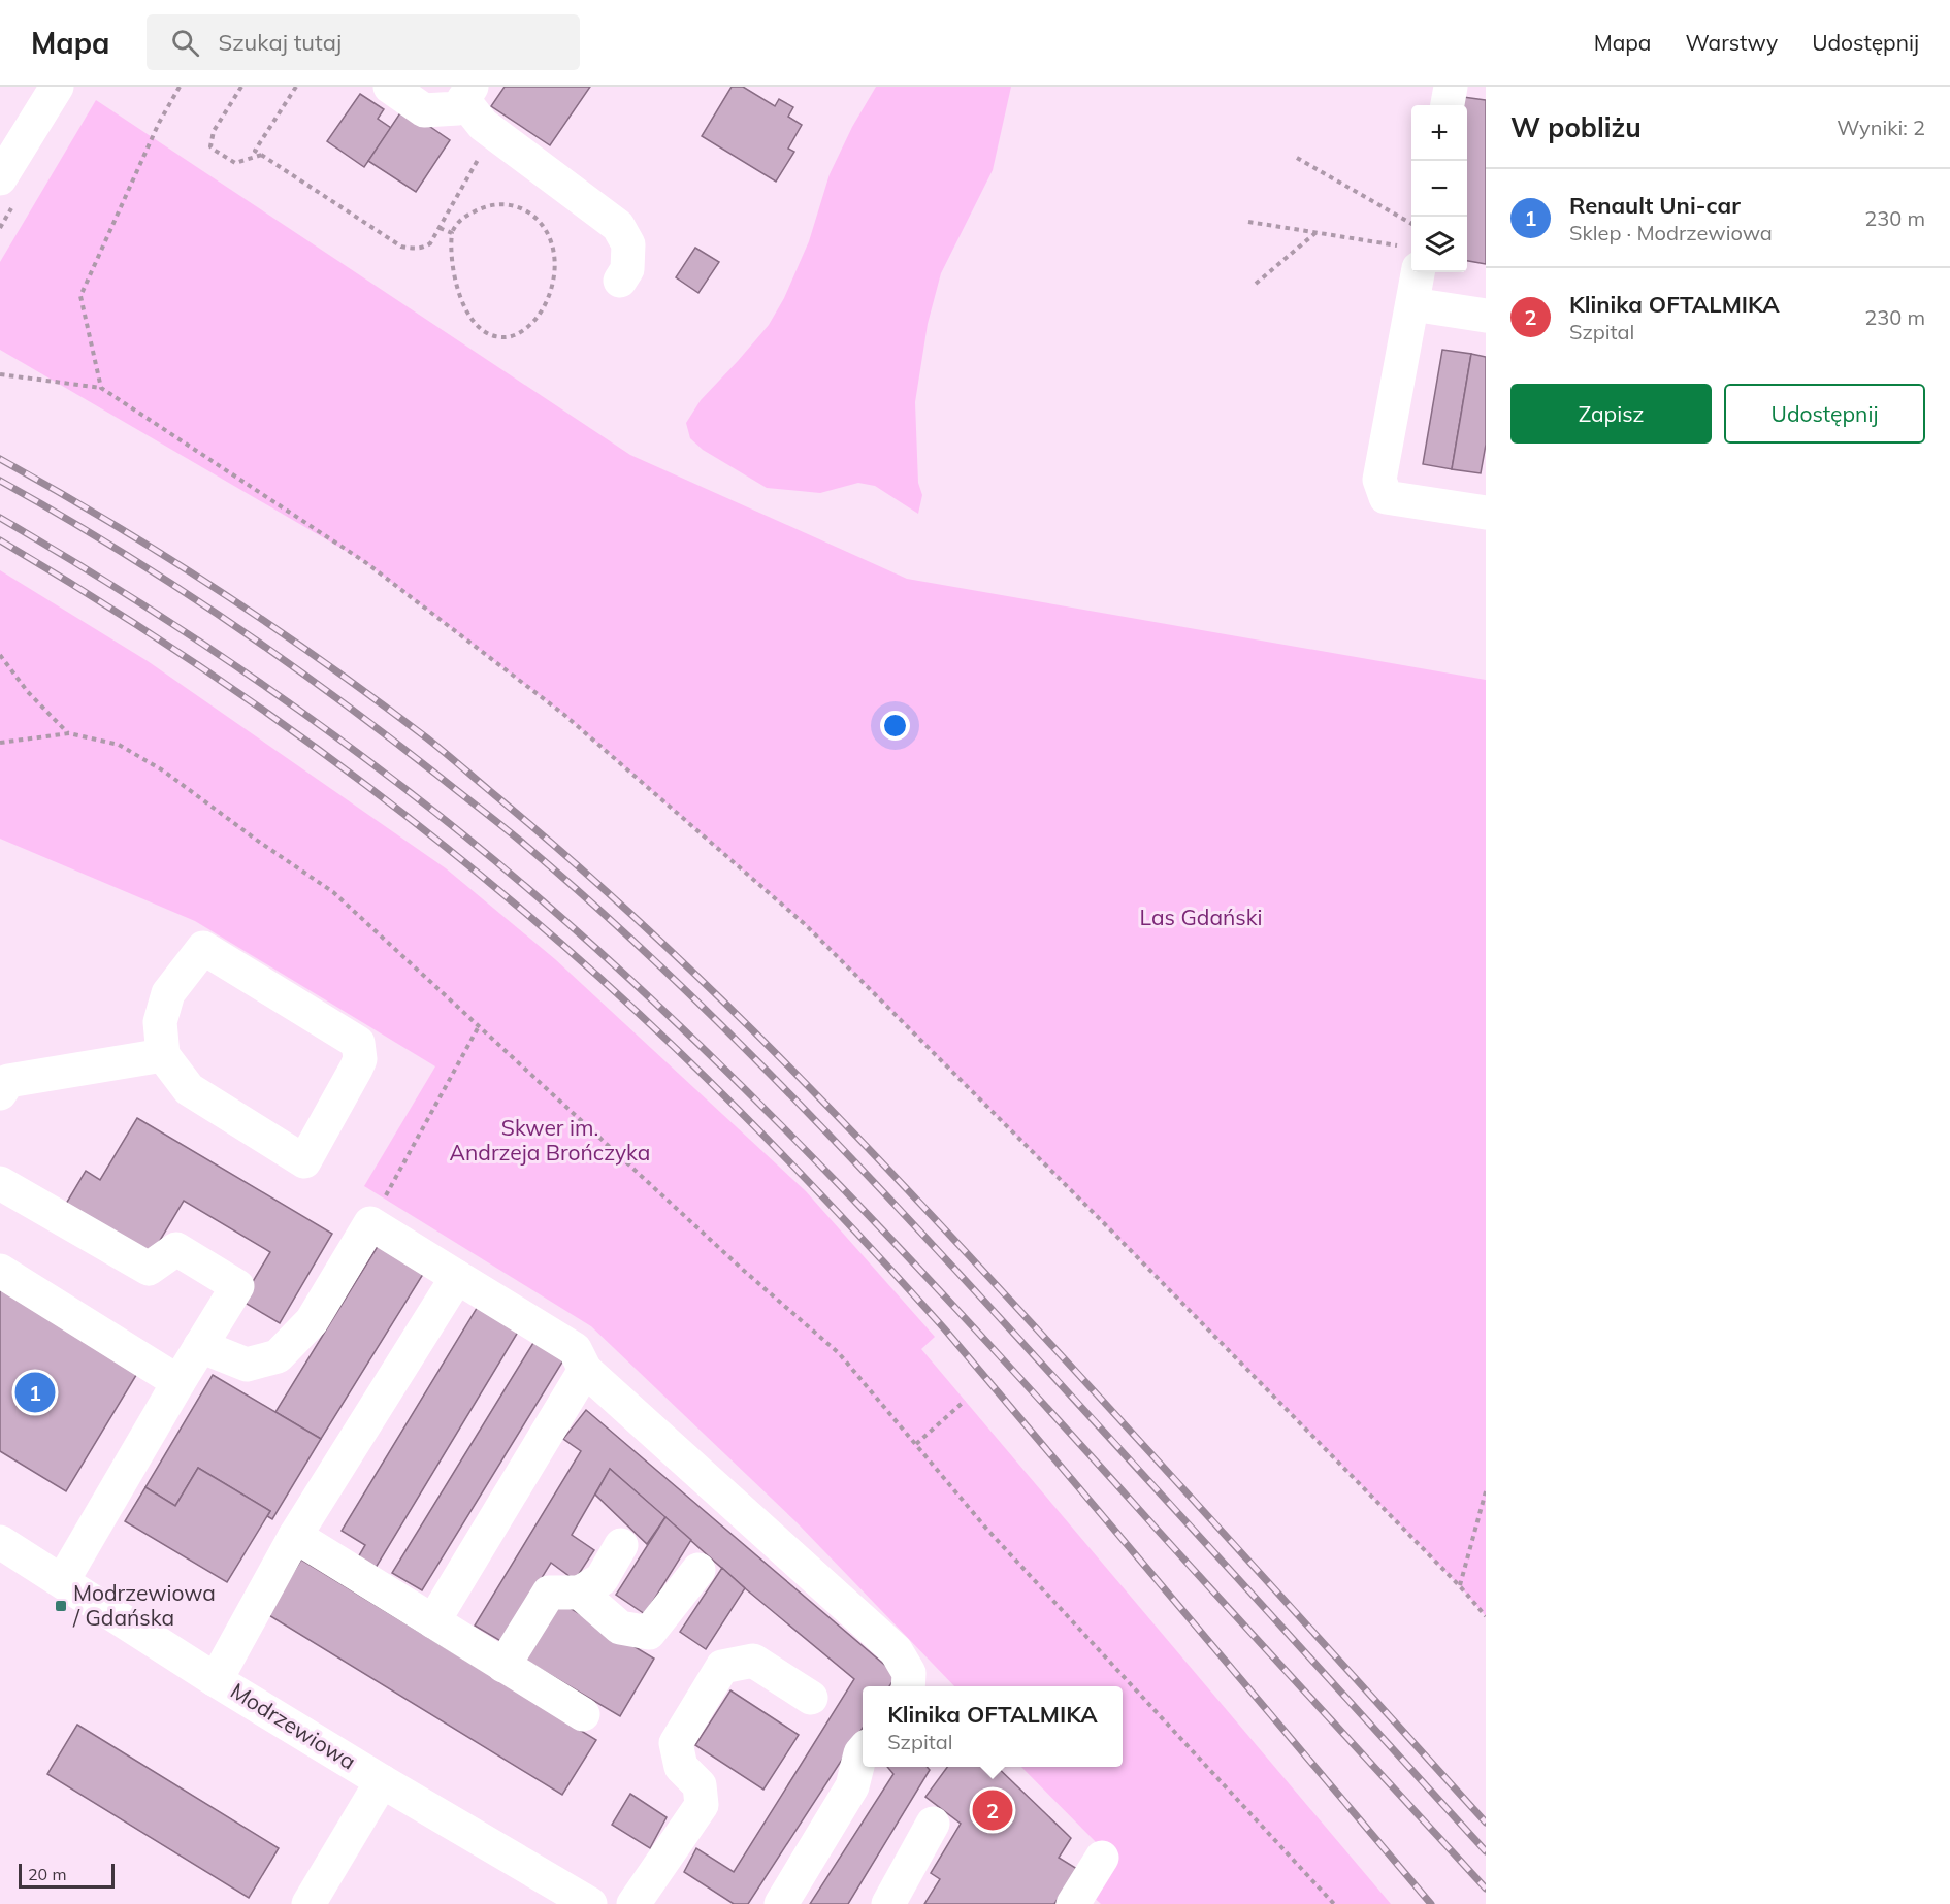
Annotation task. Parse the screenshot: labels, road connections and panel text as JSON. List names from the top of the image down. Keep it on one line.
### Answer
{"streets":{"street":["Modrzewiowa"]},"parks":["Las Gdański","Skwer im. Andrzeja Brończyka"],"places":{"transit":["Modrzewiowa / Gdańska"]},"scale_bar":"20 m","page":{"header":"Mapa","search":"Szukaj tutaj","nav":["Mapa","Warstwy","Udostępnij"],"heading":["W pobliżu","Wyniki: 2"],"map_buttons":["+","−"],"list":[{"mark":"1","name":"Renault Uni-car","note":"Sklep · Modrzewiowa","value":"230 m"},{"mark":"2","name":"Klinika OFTALMIKA","note":"Szpital","value":"230 m"}],"buttons":["Zapisz","Udostępnij"],"pins":["1","2"],"popup":["Klinika OFTALMIKA","Szpital"],"scale":"20 m"}}
